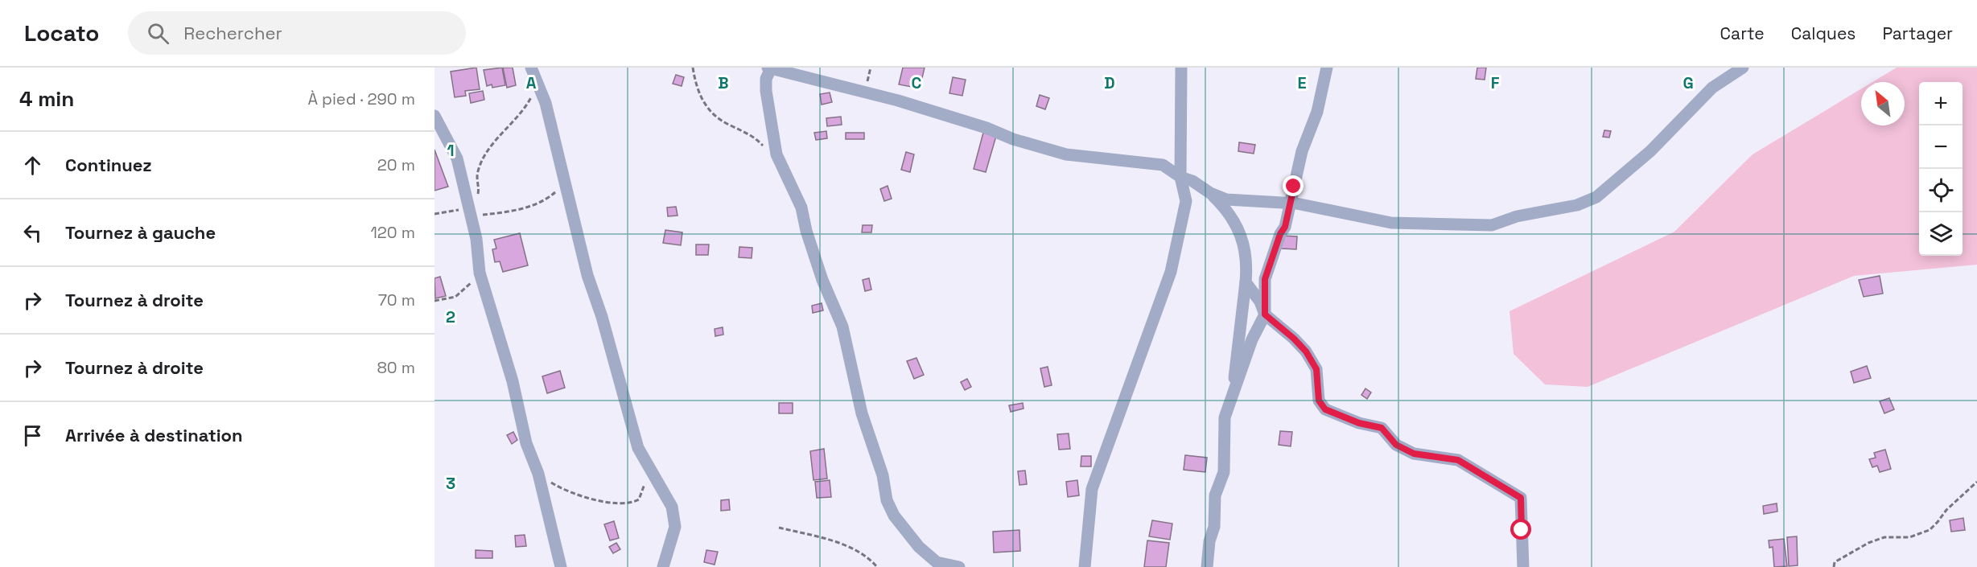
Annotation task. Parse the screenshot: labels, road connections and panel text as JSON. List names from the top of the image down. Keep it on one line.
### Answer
{"north":"top left","page":{"header":"Locato","search":"Rechercher","nav":["Carte","Calques","Partager"],"heading":["4 min","À pied · 290 m"],"map_buttons":["+","−"],"list":[["Continuez","20 m"],["Tournez à gauche","120 m"],["Tournez à droite","70 m"],["Tournez à droite","80 m"],"Arrivée à destination"]},"grid":{"columns":["A","B","C","D","E","F","G"],"rows":["1","2","3"]}}
